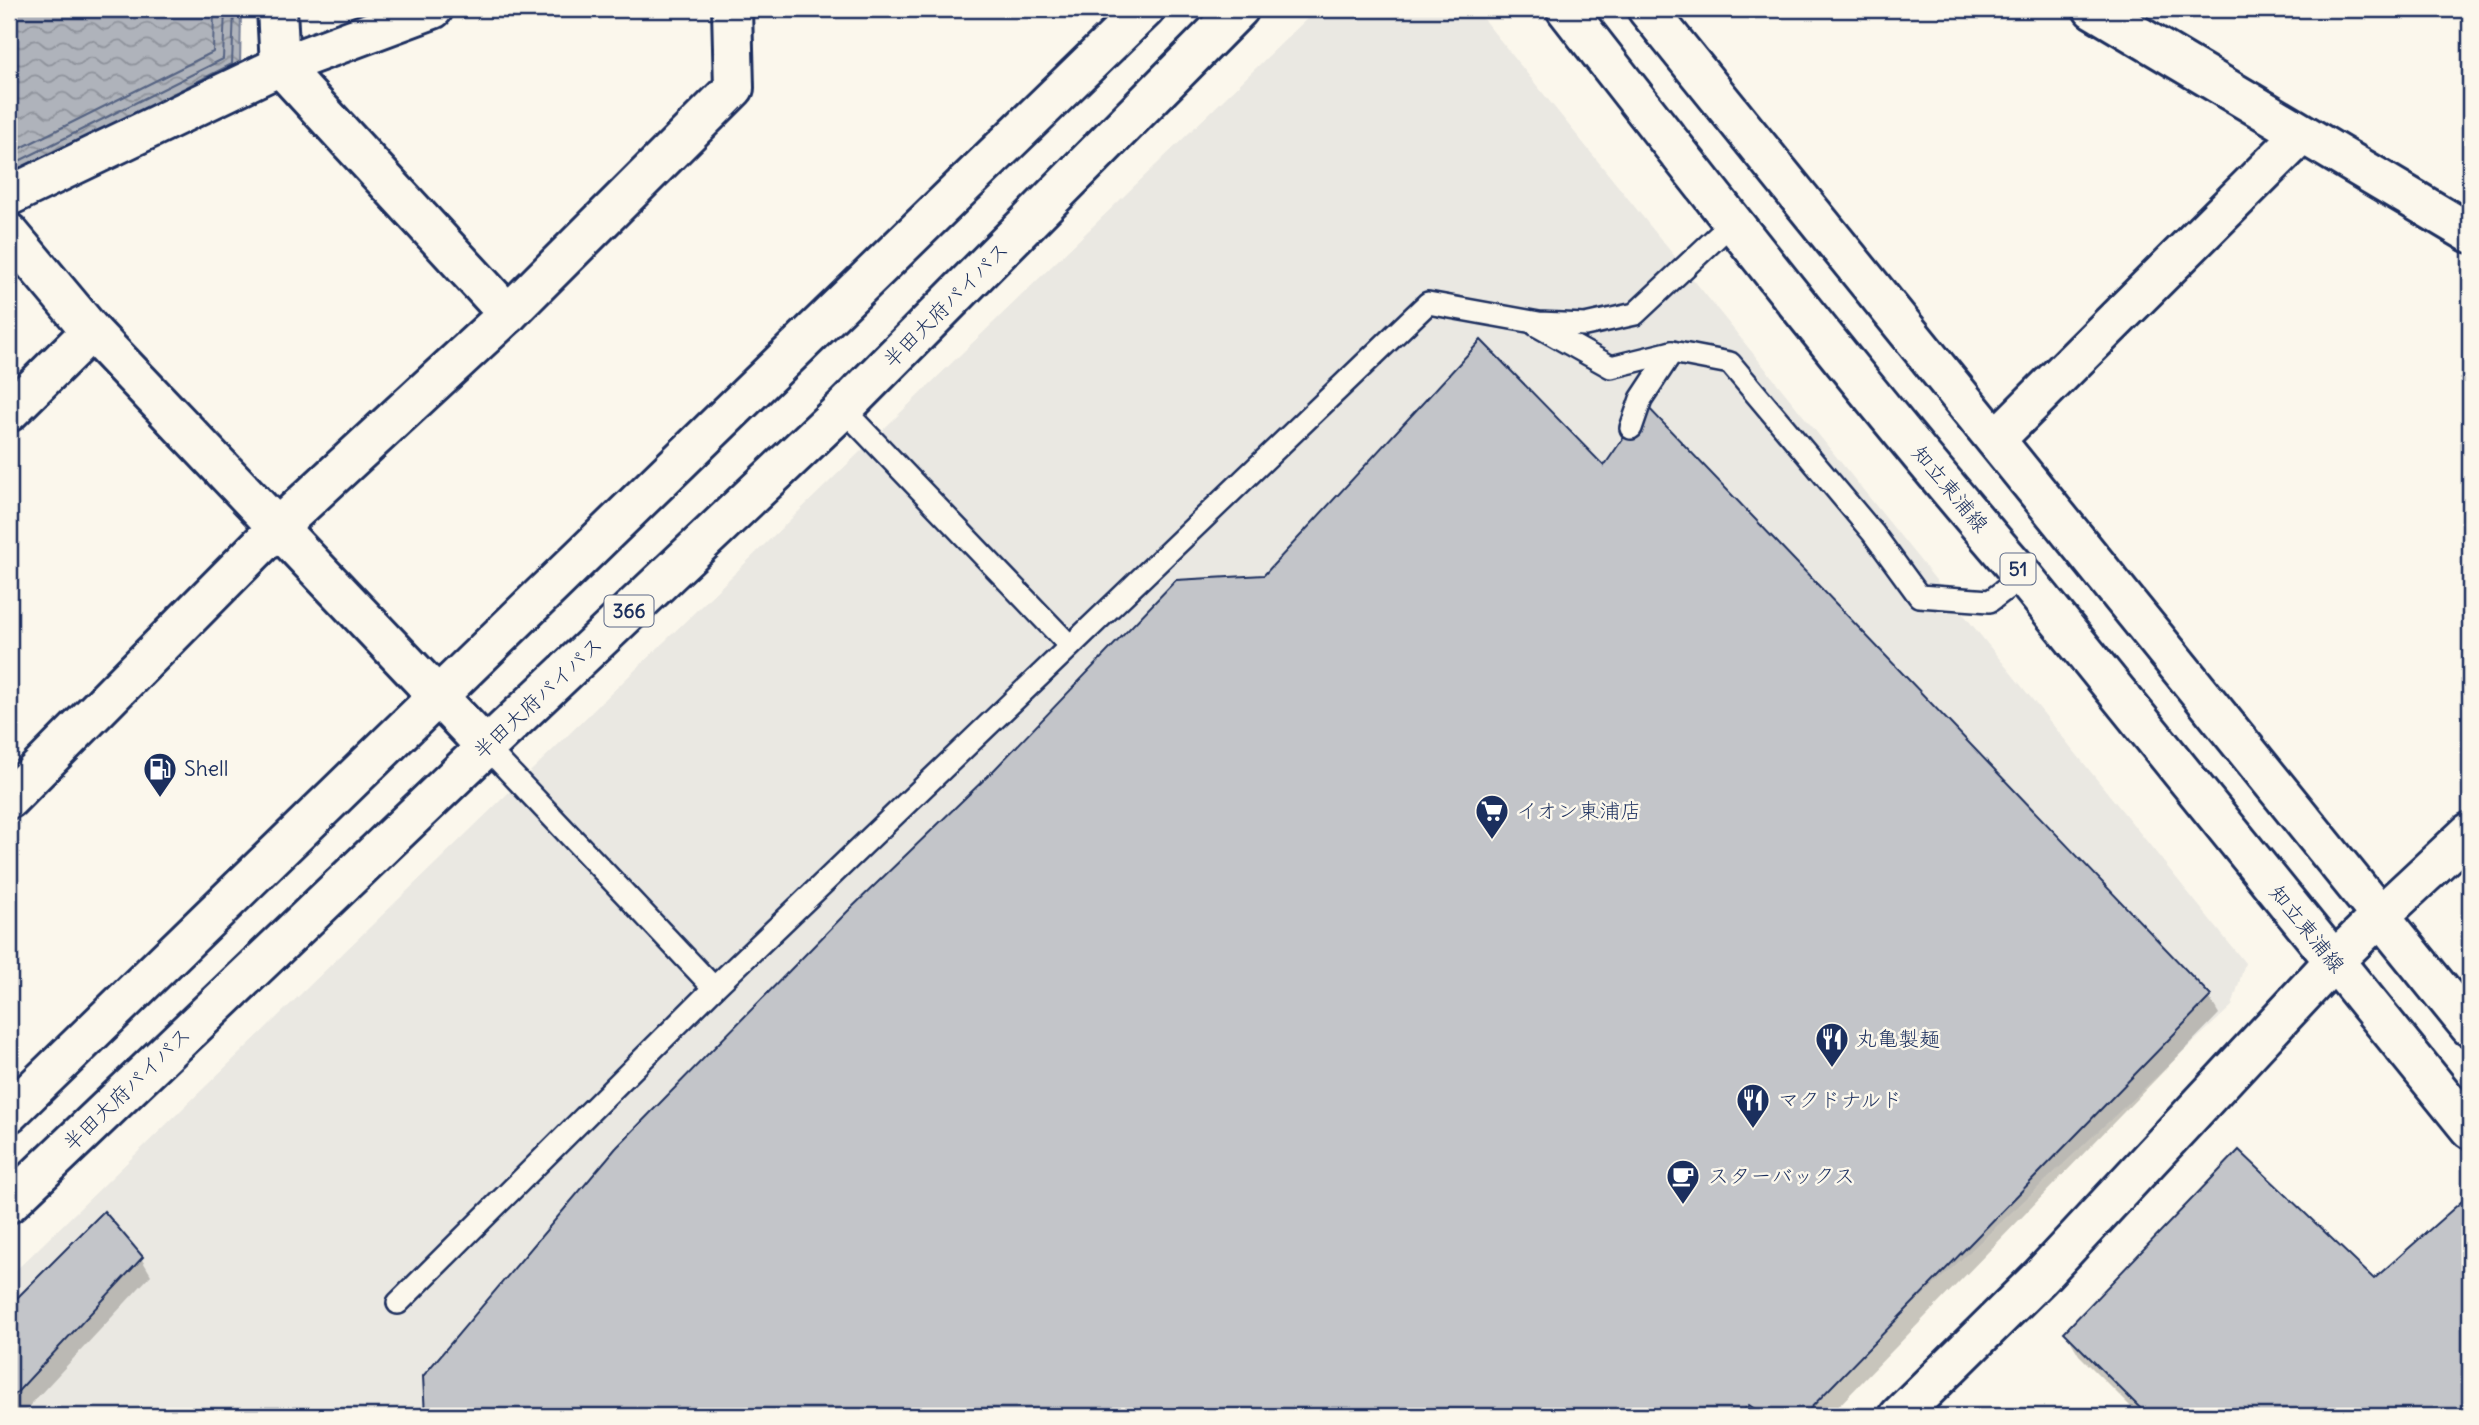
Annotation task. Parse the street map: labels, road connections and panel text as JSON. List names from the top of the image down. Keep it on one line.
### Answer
{"streets":{"main road":["半田大府パイパス","知立東浦線","51","366"]},"places":{"fuel station":["Shell"],"supermarket":["イオン東浦店"],"restaurant":["丸亀製麺","マクドナルド"],"cafe":["スターバックス"]}}
